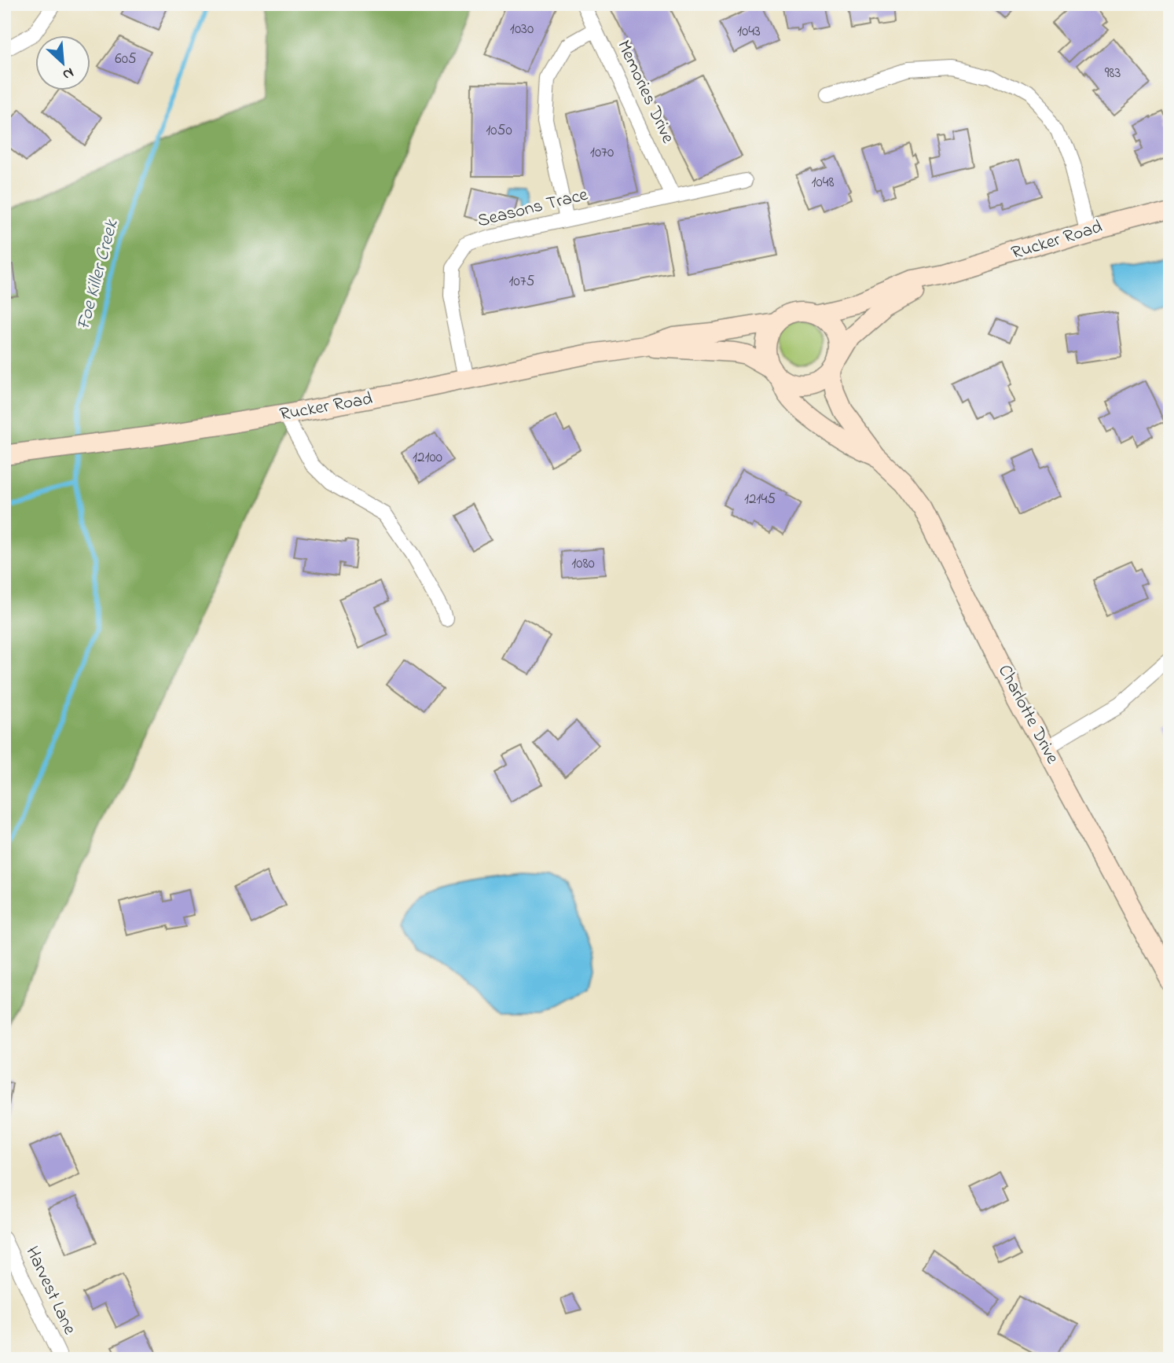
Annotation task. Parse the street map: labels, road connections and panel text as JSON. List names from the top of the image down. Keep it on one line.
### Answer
{"streets":{"main road":["Rucker Road","Charlotte Drive"],"street":["Memories Drive","Seasons Trace","Harvest Lane"]},"crossings":[["Memories Drive","Seasons Trace"],["Seasons Trace","Rucker Road"],["Rucker Road","Charlotte Drive"]],"water":["Foe Killer Creek"],"house_numbers":["1030","1043","605","983","1050","1070","1048","1075","12100","12145","1080"],"north":"bottom right"}
